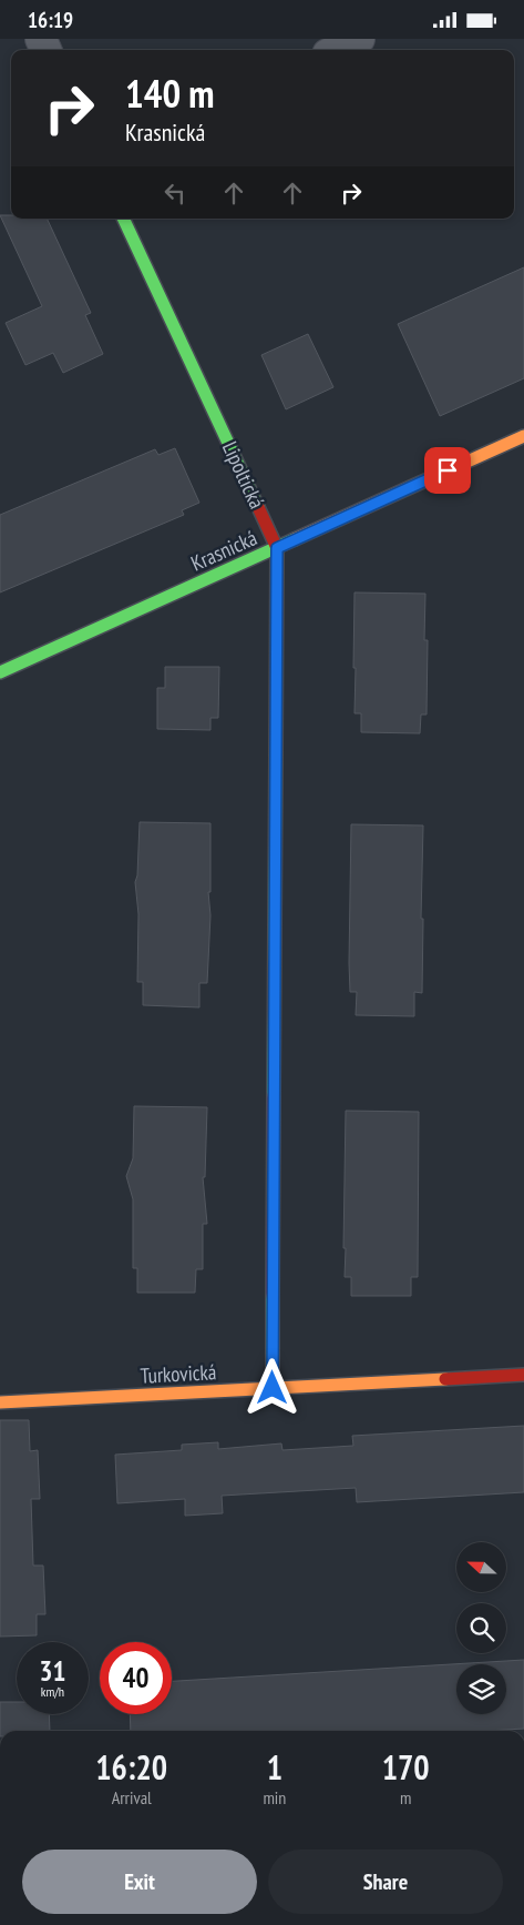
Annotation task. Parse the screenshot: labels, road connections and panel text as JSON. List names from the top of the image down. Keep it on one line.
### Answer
{"streets":{"street":["Lipoltická","Krasnická","Turkovická"]},"crossings":[["Lipoltická","Krasnická"],["Lipoltická","Turkovická"]],"north":"left","page":{"status":"16:19","turn":["140 m","Krasnická"],"speed":"31 km/h","limit":"40","eta":["16:20","Arrival","1","min","170","m"],"buttons":["Exit","Share"]}}
